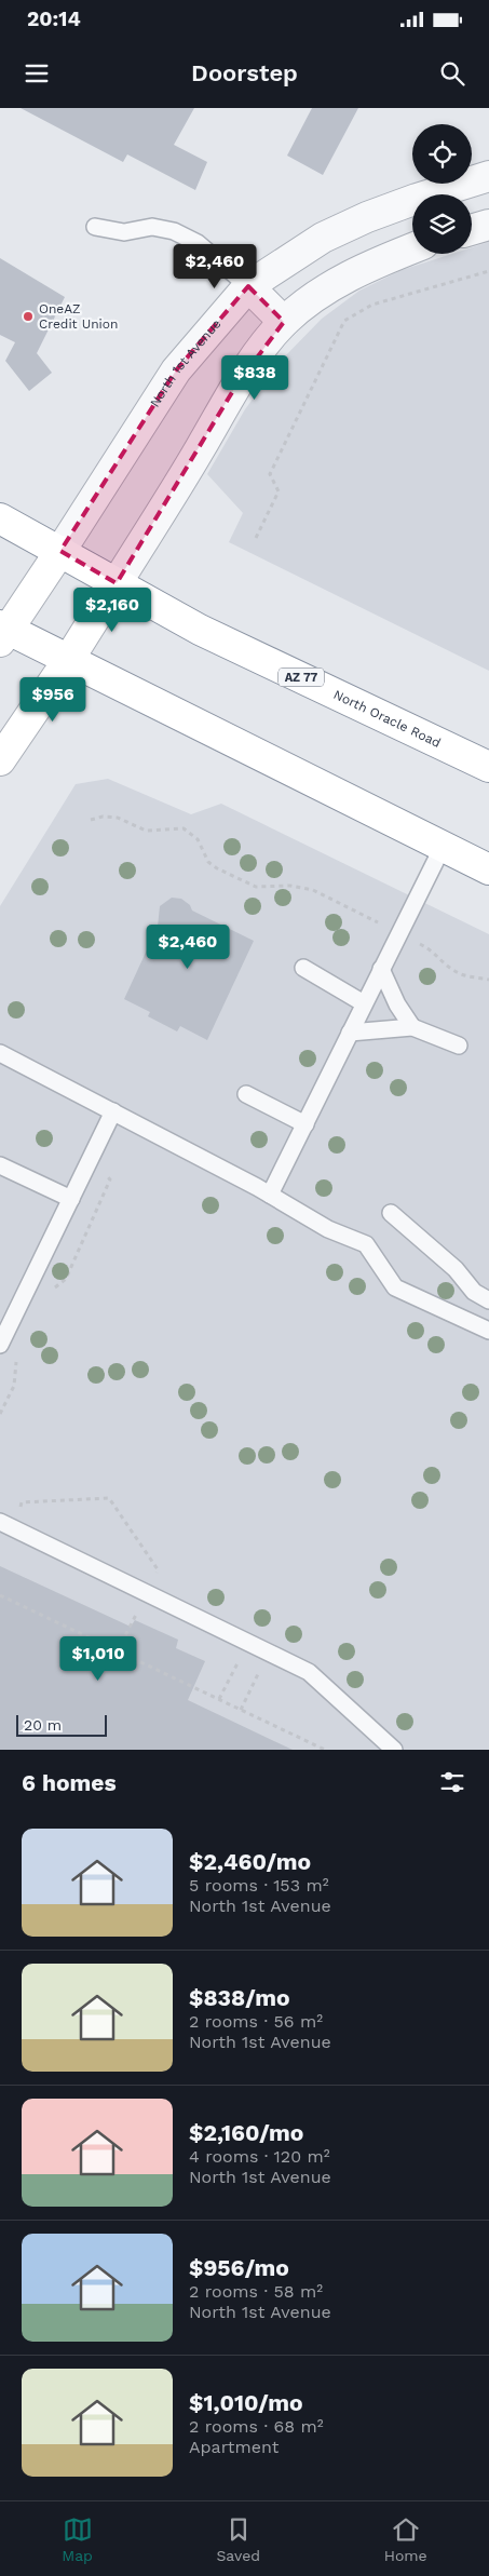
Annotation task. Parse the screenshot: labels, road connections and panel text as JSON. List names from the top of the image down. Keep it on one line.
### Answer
{"streets":{"main road":["North 1st Avenue","AZ 77","North Oracle Road"]},"crossings":[["North 1st Avenue","North Oracle Road"]],"places":["OneAZ Credit Union"],"scale_bar":"20 m","page":{"status":"20:14","header":"Doorstep","price":["$2,460","$838","$2,160","$956","$2,460","$1,010"],"scale":"20 m","heading":"6 homes","list":[{"name":"$2,460/mo","note":"5 rooms · 153 m² · North 1st Avenue"},{"name":"$838/mo","note":"2 rooms · 56 m² · North 1st Avenue"},{"name":"$2,160/mo","note":"4 rooms · 120 m² · North 1st Avenue"},{"name":"$956/mo","note":"2 rooms · 58 m² · North 1st Avenue"},{"name":"$1,010/mo","note":"2 rooms · 68 m² · Apartment"}],"tabs":["Map","Saved","Home"]}}
